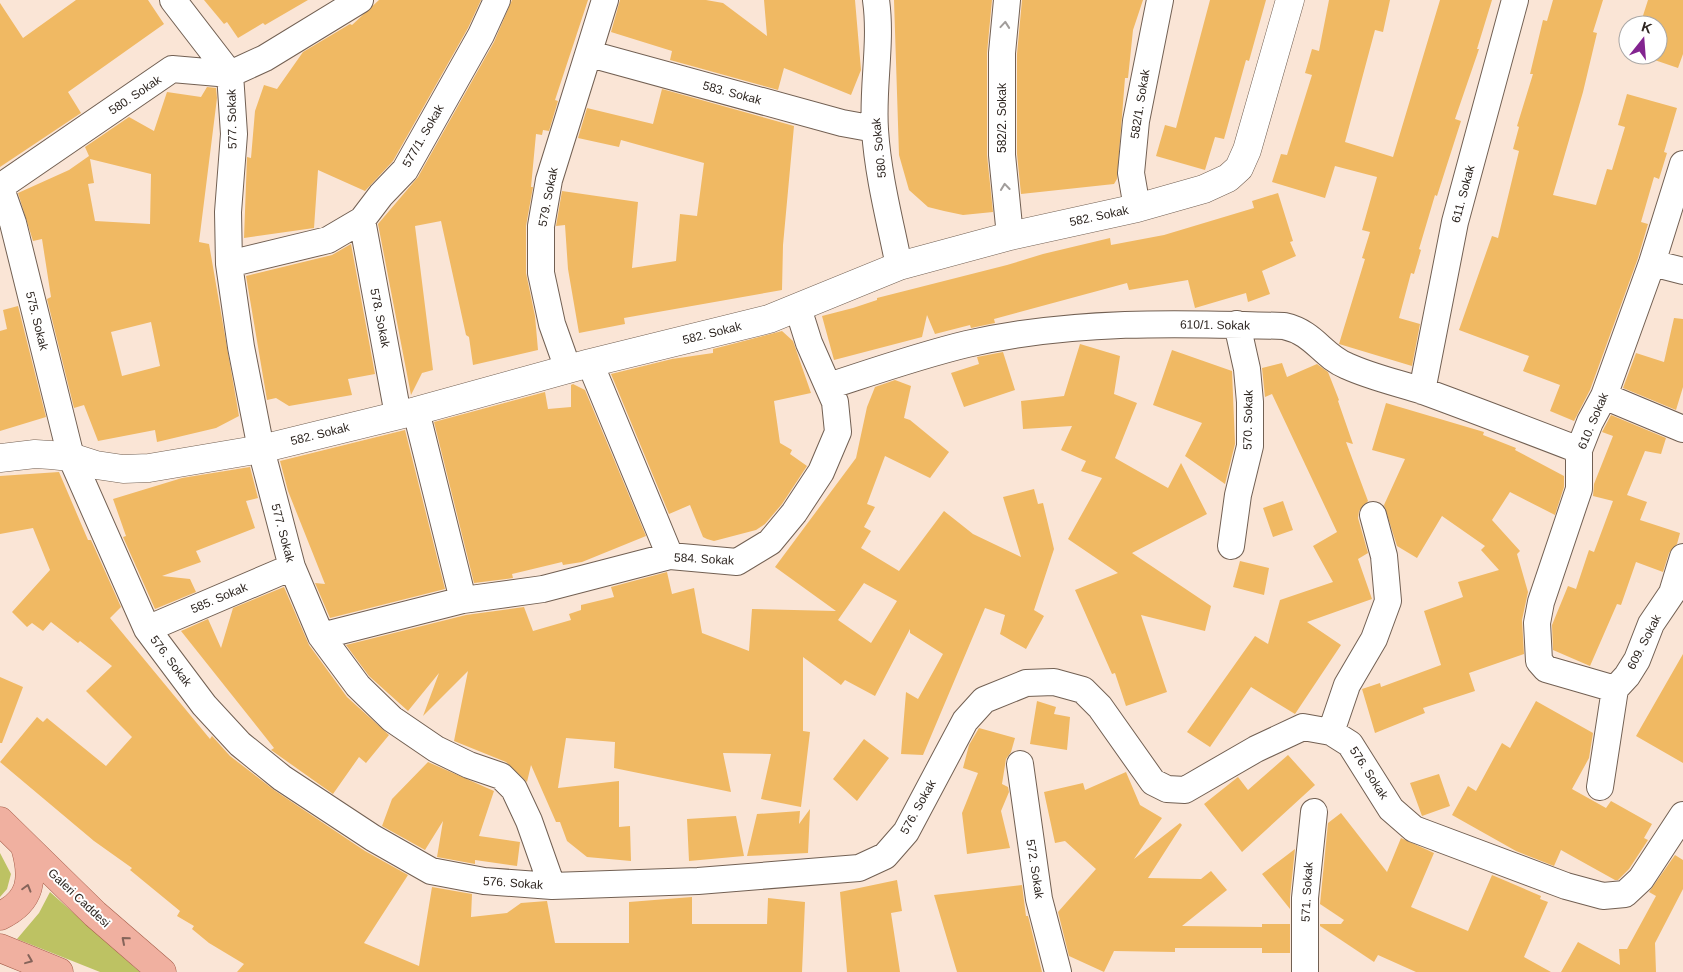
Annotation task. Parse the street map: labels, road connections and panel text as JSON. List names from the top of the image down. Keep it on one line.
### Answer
{"streets":{"main road":["Galeri Caddesi"],"street":["583. Sokak","580. Sokak","582/1. Sokak","582/2. Sokak","577. Sokak","577/1. Sokak","611. Sokak","579. Sokak","582. Sokak","578. Sokak","575. Sokak","610/1. Sokak","570. Sokak","610. Sokak","584. Sokak","585. Sokak","609. Sokak","576. Sokak","572. Sokak","571. Sokak"]},"crossings":[["583. Sokak","580. Sokak"],["583. Sokak","579. Sokak"],["580. Sokak","577. Sokak"],["580. Sokak","582. Sokak"],["580. Sokak","575. Sokak"],["582/1. Sokak","582. Sokak"],["582/2. Sokak","582. Sokak"],["577. Sokak","577/1. Sokak"],["577. Sokak","582. Sokak"],["577. Sokak","584. Sokak"],["577. Sokak","585. Sokak"],["577. Sokak","576. Sokak"],["577/1. Sokak","578. Sokak"],["611. Sokak","610/1. Sokak"],["579. Sokak","582. Sokak"],["579. Sokak","584. Sokak"],["582. Sokak","578. Sokak"],["582. Sokak","575. Sokak"],["582. Sokak","584. Sokak"],["582. Sokak","576. Sokak"],["578. Sokak","584. Sokak"],["575. Sokak","576. Sokak"],["610/1. Sokak","570. Sokak"],["610/1. Sokak","610. Sokak"],["610/1. Sokak","584. Sokak"],["610. Sokak","609. Sokak"],["585. Sokak","576. Sokak"]],"one_way":["582/2. Sokak"],"north":"top"}
